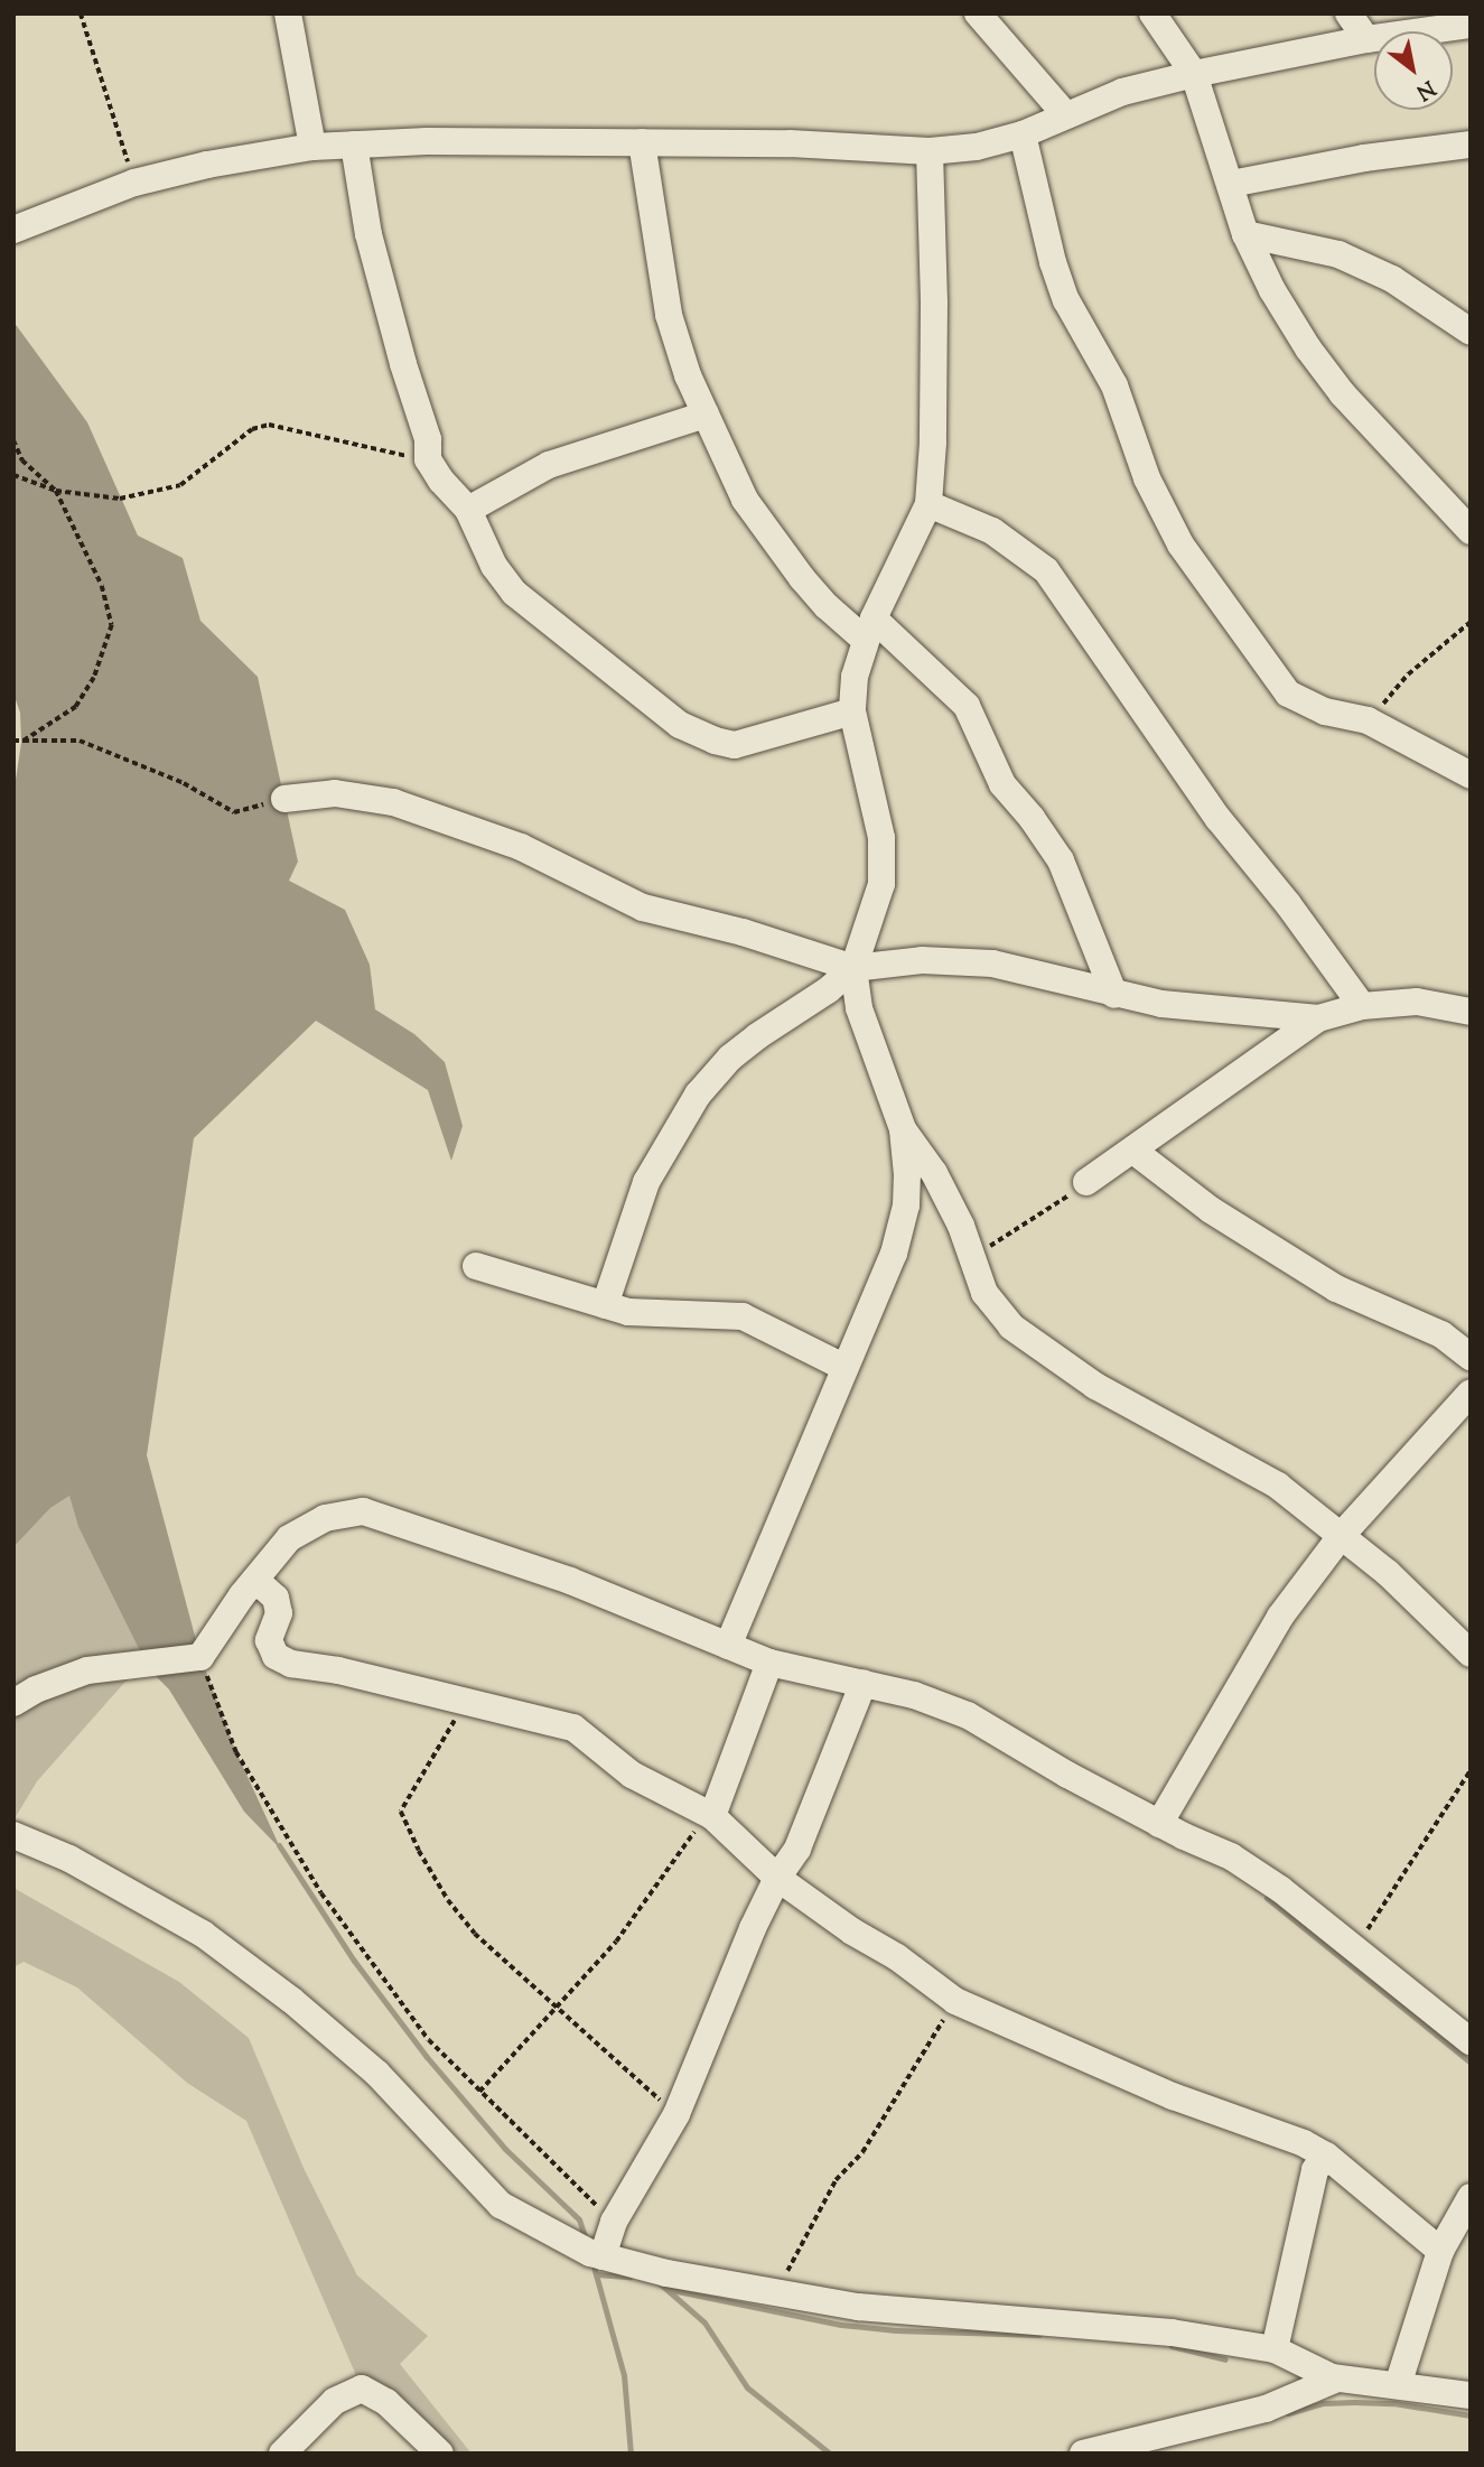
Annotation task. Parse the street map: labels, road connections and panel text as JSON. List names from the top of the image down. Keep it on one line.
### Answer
{"north":"bottom right"}
